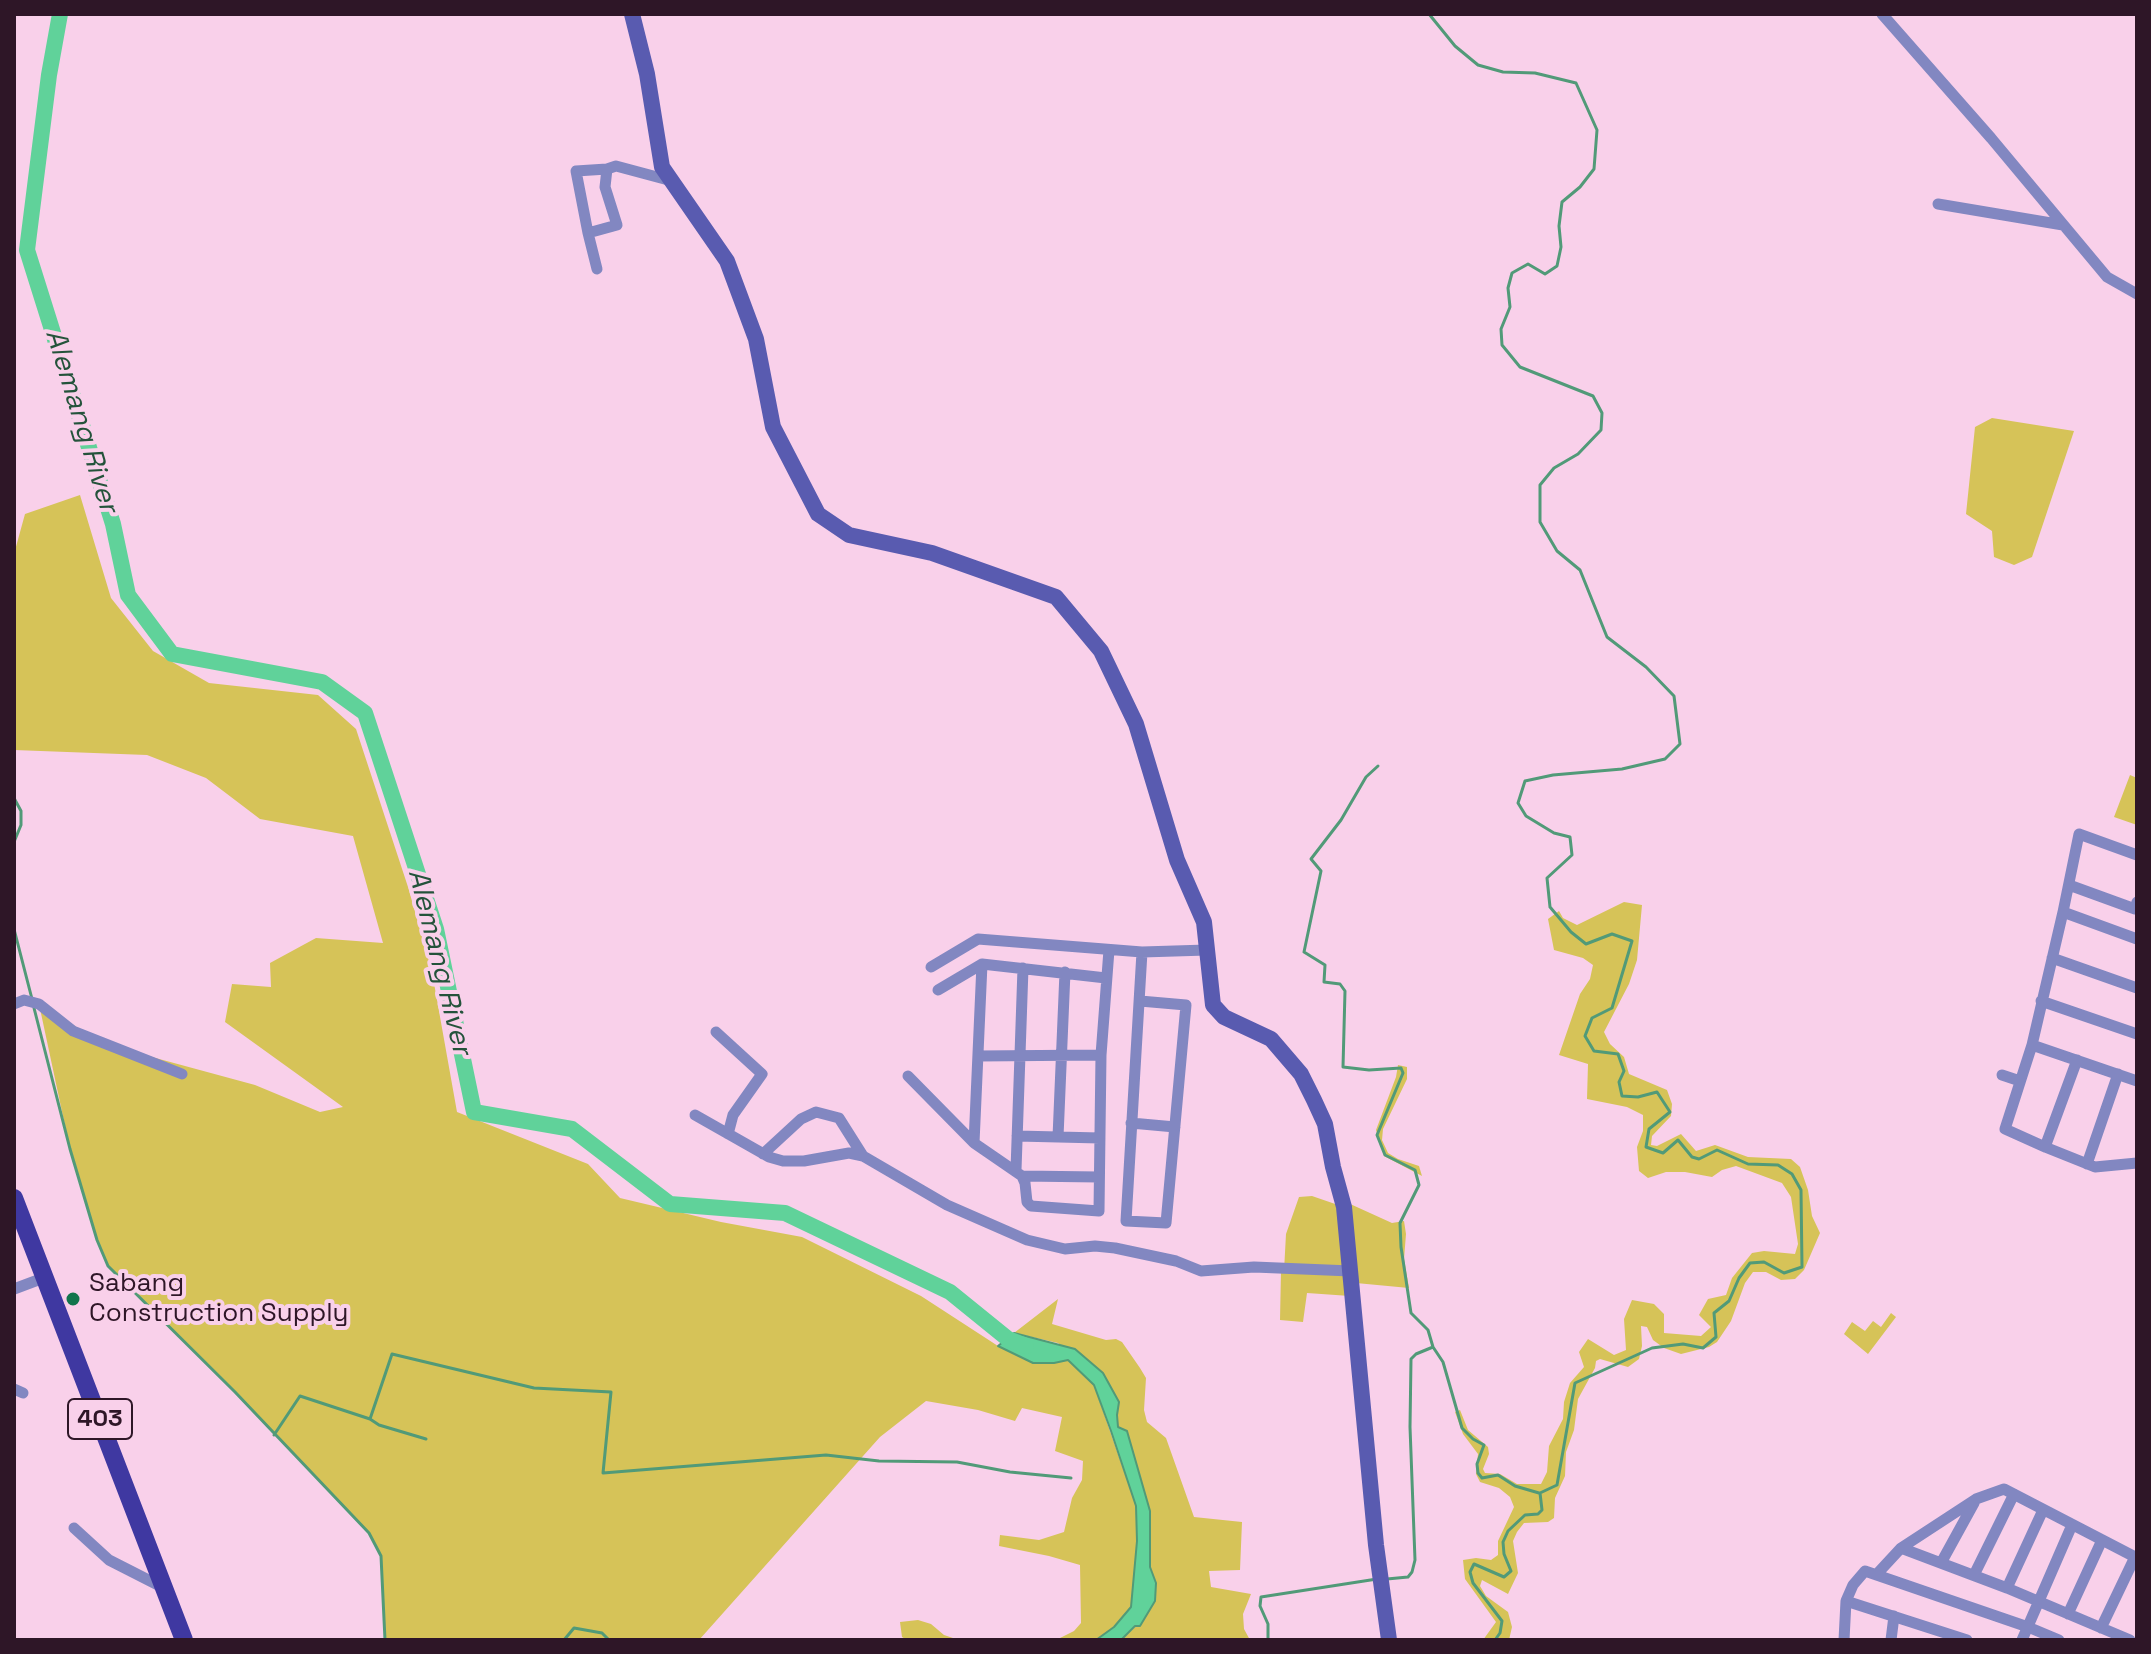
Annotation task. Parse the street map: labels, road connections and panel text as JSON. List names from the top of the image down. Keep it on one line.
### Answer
{"streets":{"main road":["403"]},"water":["Alemang River"],"places":["Sabang Construction Supply"]}
